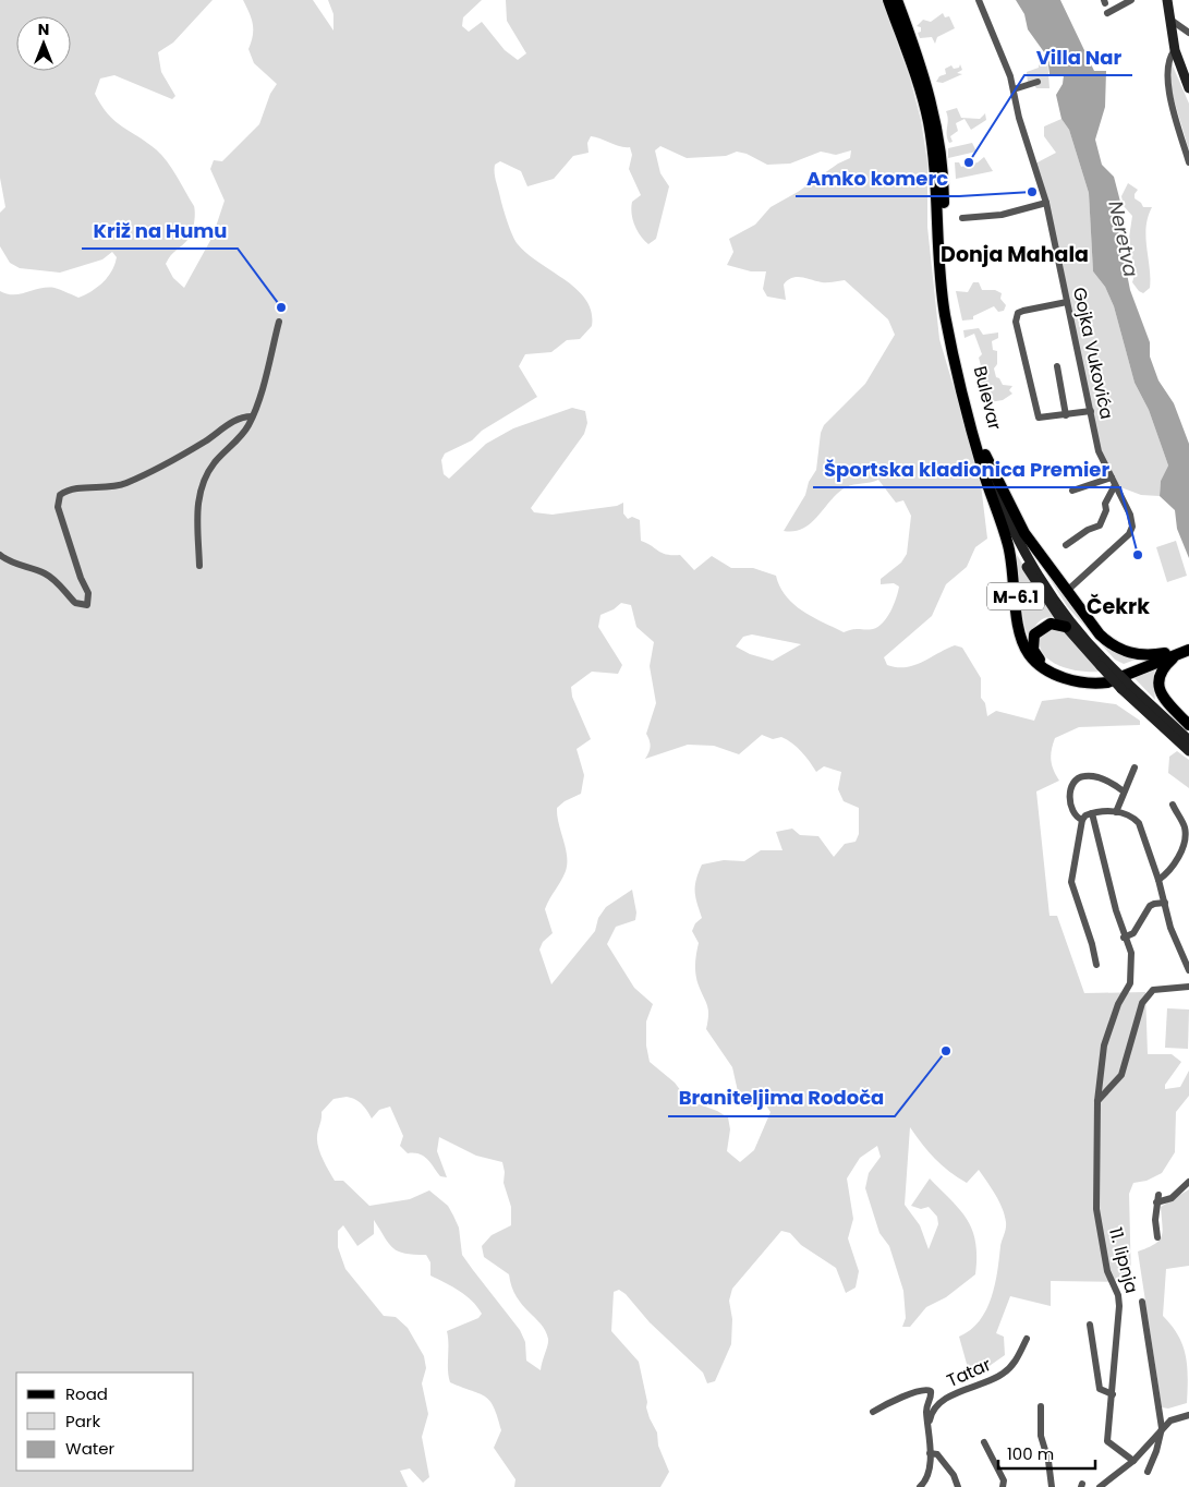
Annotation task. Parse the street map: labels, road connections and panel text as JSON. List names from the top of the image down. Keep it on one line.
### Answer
{"streets":{"main road":["Bulevar","M-6.1"],"street":["Gojka Vukovića","11. lipnja","Tatar"]},"crossings":[["Gojka Vukovića","M-6.1"],["Bulevar","M-6.1"]],"districts":["Donja Mahala","Čekrk"],"water":["Neretva"],"places":["Villa Nar","Amko komerc","Križ na Humu","Športska kladionica Premier","Braniteljima Rodoča"],"legend":["Road","Park","Water"],"scale_bar":"100 m","north":"top"}
